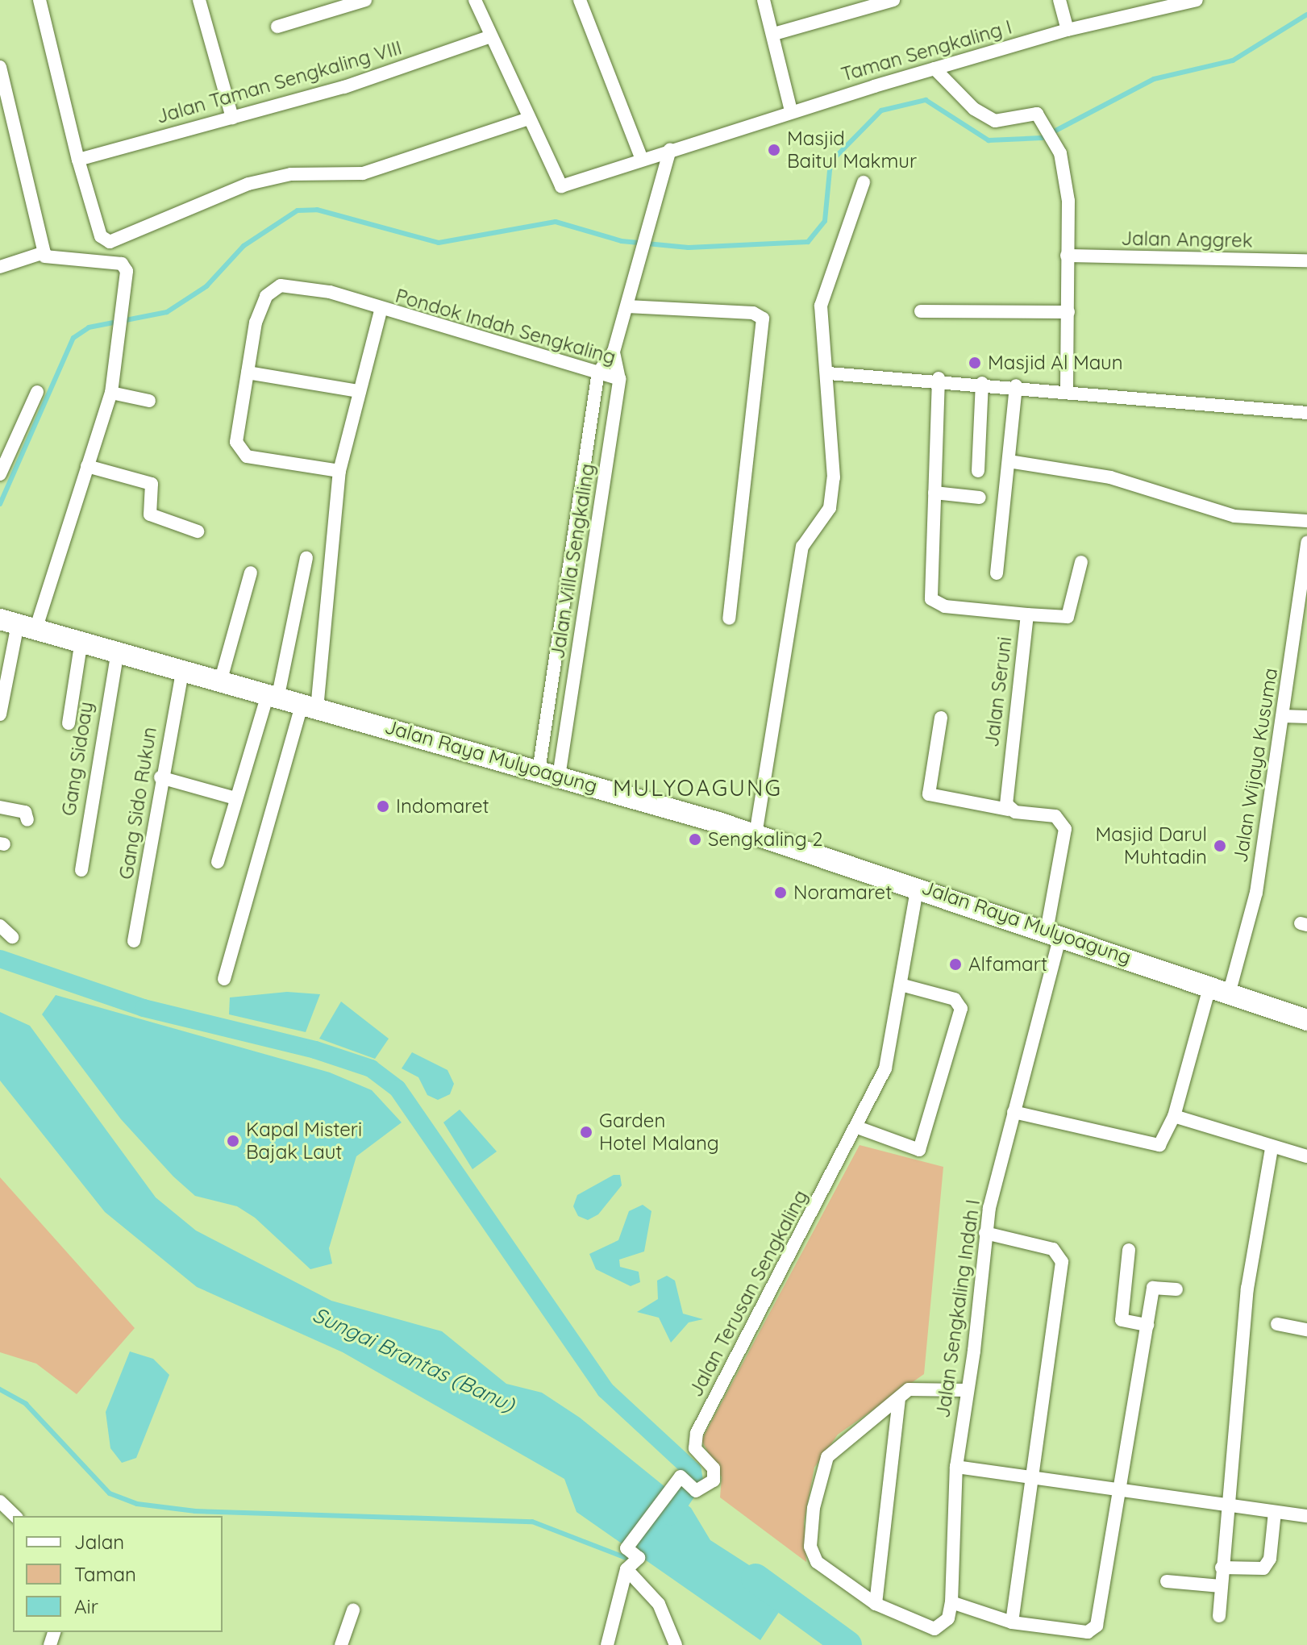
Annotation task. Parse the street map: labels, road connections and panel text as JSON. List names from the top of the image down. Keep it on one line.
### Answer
{"streets":{"main road":["Jalan Raya Mulyoagung"],"street":["Taman Sengkaling I","Jalan Taman Sengkaling VIII","Jalan Anggrek","Pondok Indah Sengkaling","Jalan Villa Sengkaling","Jalan Seruni","Gang Sidoay","Jalan Wijaya Kusuma","Gang Sido Rukun","Jalan Terusan Sengkaling","Jalan Sengkaling Indah I"]},"crossings":[["Taman Sengkaling I","Jalan Villa Sengkaling"],["Pondok Indah Sengkaling","Jalan Villa Sengkaling"],["Pondok Indah Sengkaling","Jalan Raya Mulyoagung"],["Jalan Villa Sengkaling","Jalan Raya Mulyoagung"],["Jalan Raya Mulyoagung","Gang Sidoay"],["Jalan Raya Mulyoagung","Jalan Wijaya Kusuma"],["Jalan Raya Mulyoagung","Gang Sido Rukun"],["Jalan Raya Mulyoagung","Jalan Terusan Sengkaling"],["Jalan Raya Mulyoagung","Jalan Sengkaling Indah I"],["Jalan Wijaya Kusuma","Jalan Sengkaling Indah I"]],"districts":["MULYOAGUNG"],"water":["Sungai Brantas (Banu)"],"places":["Masjid Baitul Makmur","Masjid Al Maun","Indomaret","Sengkaling 2","Masjid Darul Muhtadin","Noramaret","Alfamart","Garden Hotel Malang","Kapal Misteri Bajak Laut"],"legend":["Jalan","Taman","Air"]}
